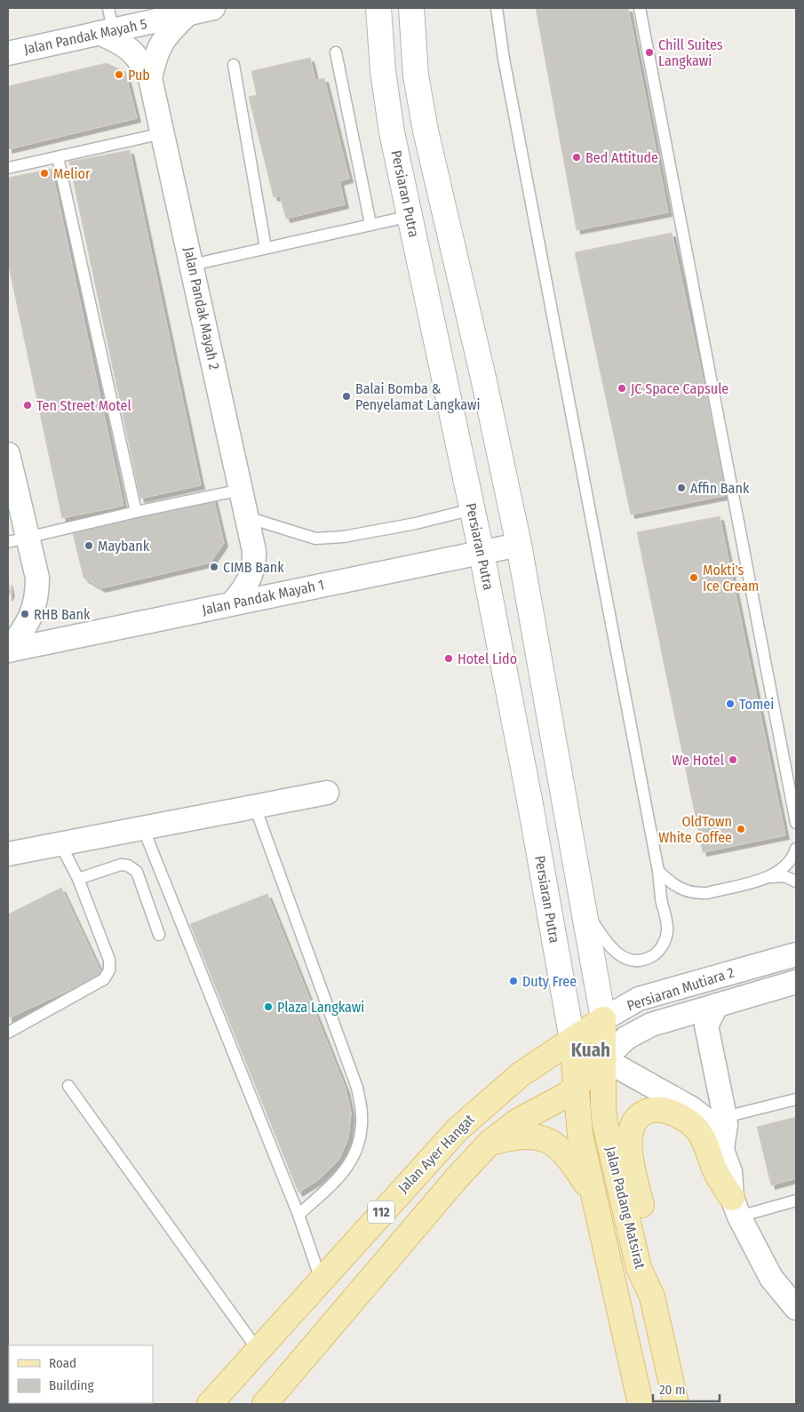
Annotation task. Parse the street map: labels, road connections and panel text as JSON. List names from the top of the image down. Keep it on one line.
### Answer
{"streets":{"main road":["Persiaran Putra","Persiaran Mutiara 2","Jalan Ayer Hangat","Jalan Padang Matsirat","112"],"street":["Jalan Pandak Mayah 5","Jalan Pandak Mayah 2","Jalan Pandak Mayah 1"]},"crossings":[["Jalan Pandak Mayah 5","Jalan Pandak Mayah 2"],["Persiaran Putra","Jalan Pandak Mayah 1"],["Persiaran Putra","Persiaran Mutiara 2"],["Persiaran Putra","Jalan Ayer Hangat"],["Persiaran Putra","Jalan Padang Matsirat"],["Persiaran Putra","112"],["Jalan Pandak Mayah 2","Jalan Pandak Mayah 1"],["Persiaran Mutiara 2","Jalan Ayer Hangat"],["Persiaran Mutiara 2","Jalan Padang Matsirat"],["Persiaran Mutiara 2","112"],["Jalan Padang Matsirat","112"]],"districts":["Kuah"],"places":["Chill Suites Langkawi","Pub","Bed Attitude","Melior","JC Space Capsule","Balai Bomba & Penyelamat Langkawi","Ten Street Motel","Affin Bank","Maybank","CIMB Bank","Mokti's Ice Cream","RHB Bank","Hotel Lido","Tomei","We Hotel","OldTown White Coffee","Duty Free","Plaza Langkawi"],"legend":["Road","Building"],"scale_bar":"20 m"}
